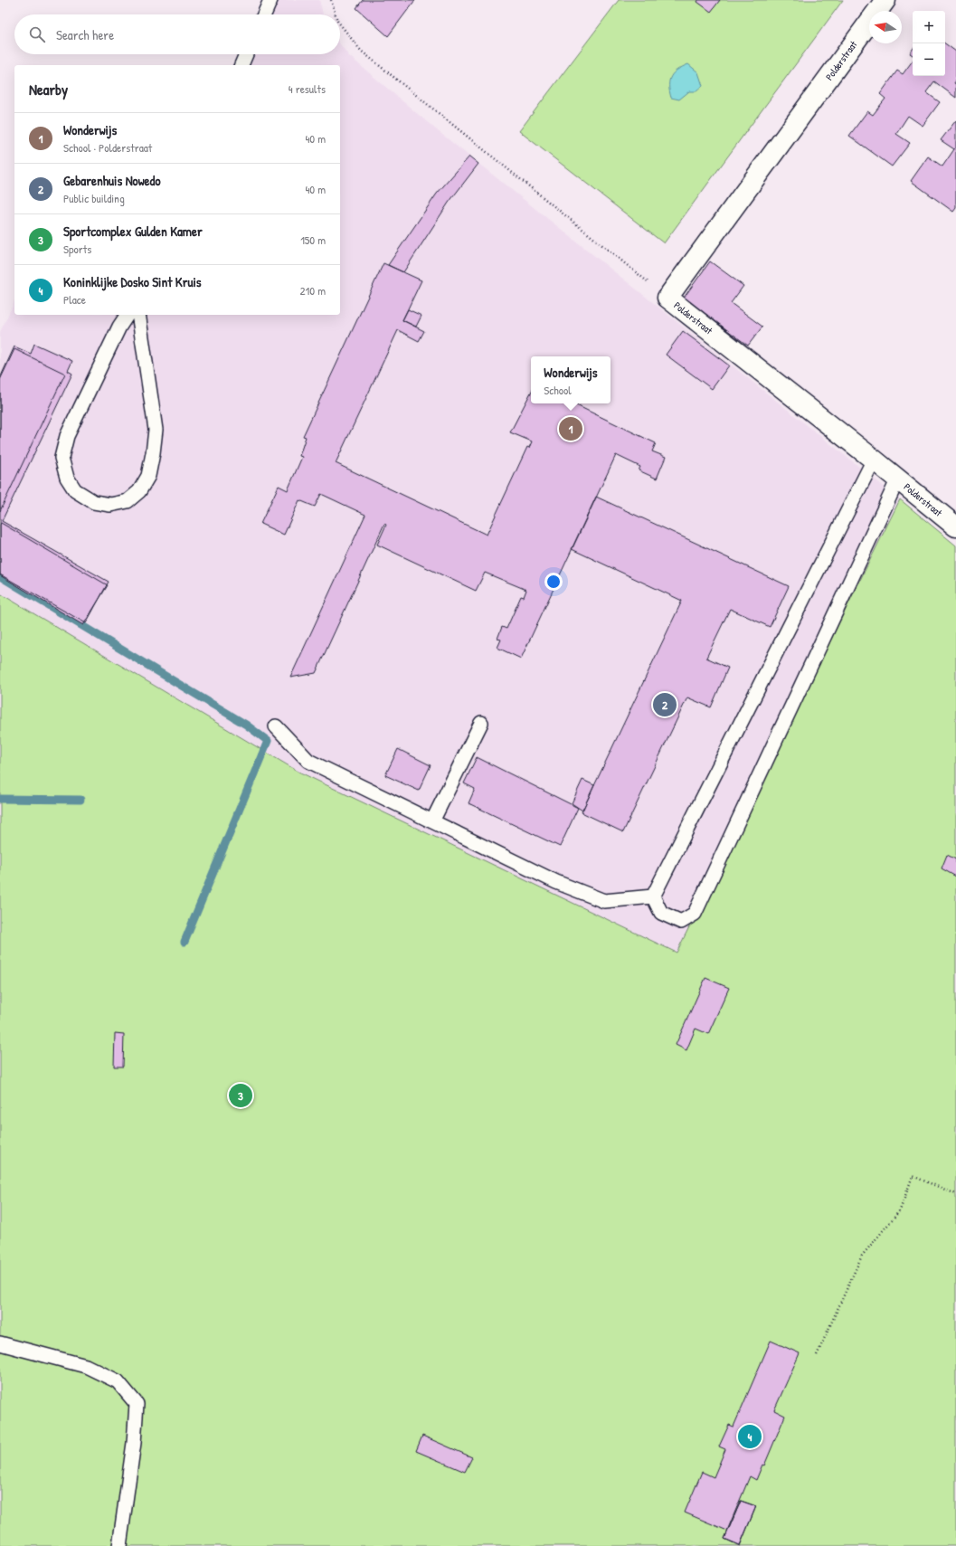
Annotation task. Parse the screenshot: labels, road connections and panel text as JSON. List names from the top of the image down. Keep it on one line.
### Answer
{"streets":{"street":["Polderstraat"]},"north":"left","page":{"map_buttons":["+","−"],"search":"Search here","heading":["Nearby","4 results"],"list":[{"mark":"1","name":"Wonderwijs","note":"School · Polderstraat","value":"40 m"},{"mark":"2","name":"Gebarenhuis Nowedo","note":"Public building","value":"40 m"},{"mark":"3","name":"Sportcomplex Gulden Kamer","note":"Sports","value":"150 m"},{"mark":"4","name":"Koninklijke Dosko Sint Kruis","note":"Place","value":"210 m"}],"popup":["Wonderwijs","School"],"pins":["1","2","3","4"]}}
